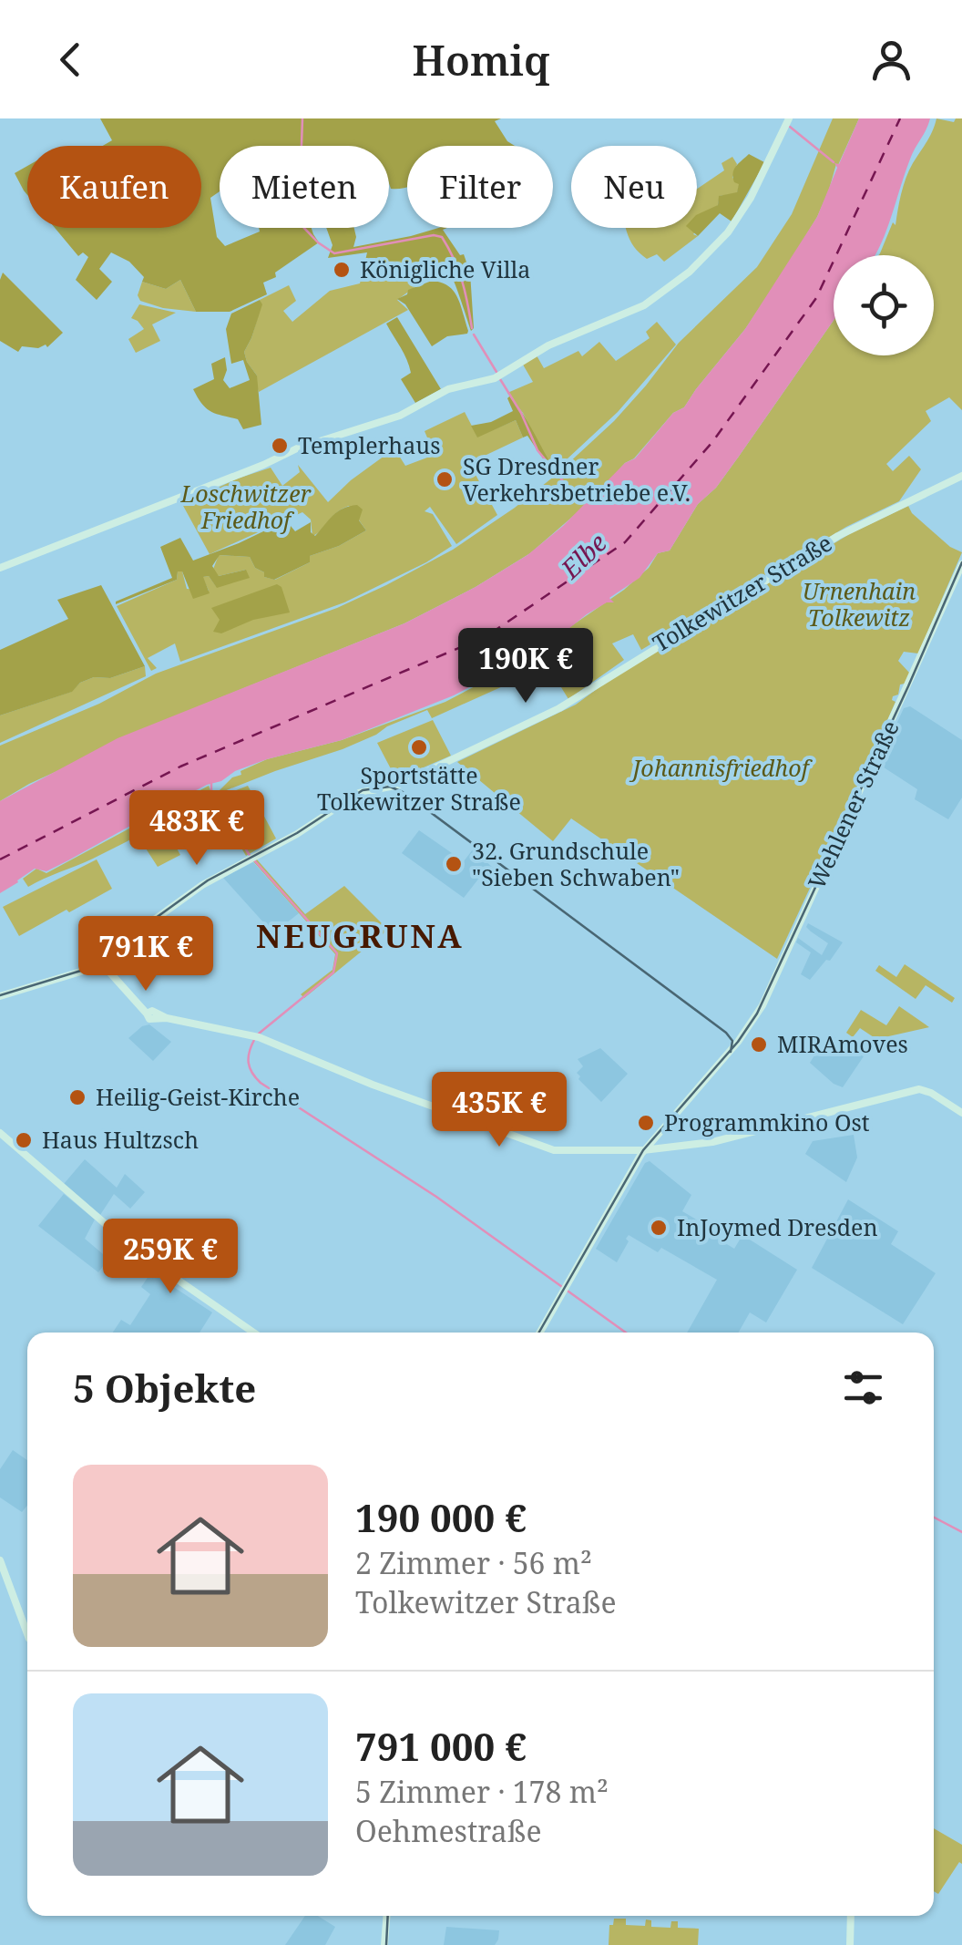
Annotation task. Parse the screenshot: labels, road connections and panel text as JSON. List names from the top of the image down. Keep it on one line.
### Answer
{"streets":{"main road":["Tolkewitzer Straße","Wehlener Straße"]},"districts":["NEUGRUNA"],"water":["Elbe"],"parks":["Loschwitzer Friedhof","Urnenhain Tolkewitz","Johannisfriedhof"],"places":["Königliche Villa","Templerhaus","SG Dresdner Verkehrsbetriebe e.V.","Sportstätte Tolkewitzer Straße","32. Grundschule \"Sieben Schwaben\"","MIRAmoves","Heilig-Geist-Kirche","Programmkino Ost","Haus Hultzsch","InJoymed Dresden"],"page":{"header":"Homiq","chip":["Kaufen","Mieten","Filter","Neu"],"price":["190K €","483K €","791K €","435K €","259K €"],"heading":"5 Objekte","list":[{"name":"190 000 €","note":"2 Zimmer · 56 m² · Tolkewitzer Straße"},{"name":"791 000 €","note":"5 Zimmer · 178 m² · Oehmestraße"}]}}
